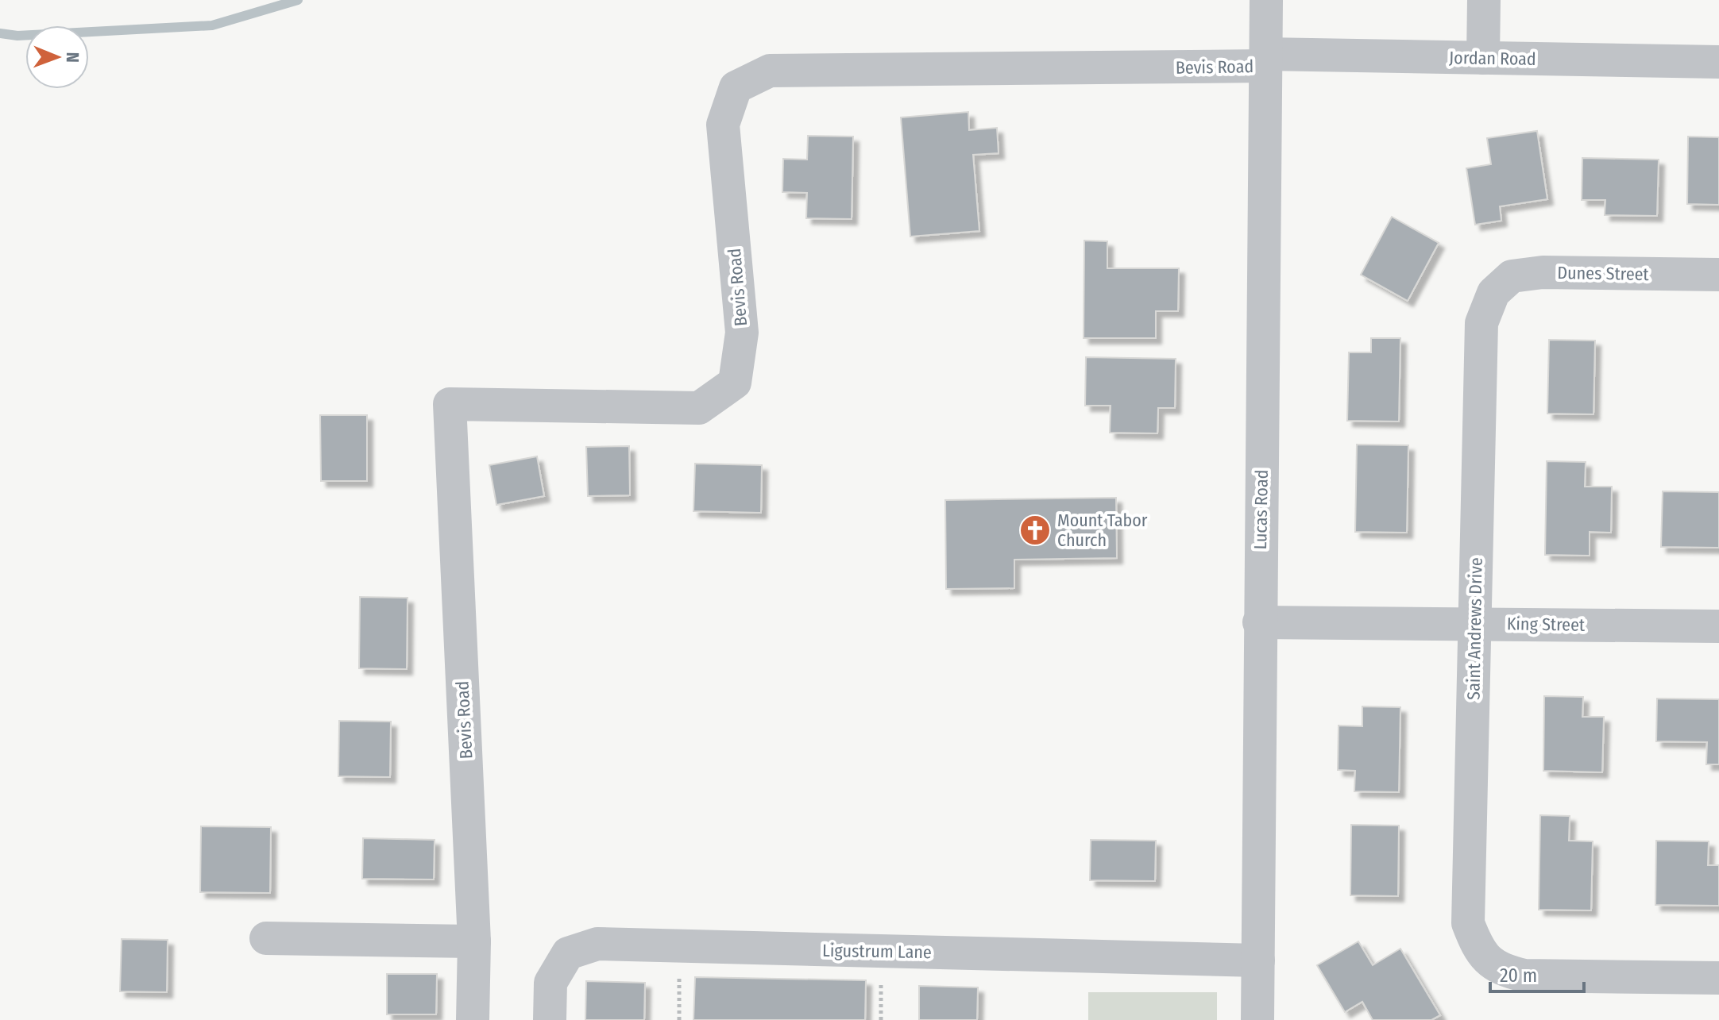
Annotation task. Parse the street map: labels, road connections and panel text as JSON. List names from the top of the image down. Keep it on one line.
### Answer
{"streets":{"street":["Jordan Road","Bevis Road","Dunes Street","Lucas Road","King Street","Saint Andrews Drive","Ligustrum Lane"]},"crossings":[["Jordan Road","Bevis Road"],["Jordan Road","Lucas Road"],["Bevis Road","Lucas Road"],["Dunes Street","Saint Andrews Drive"],["Lucas Road","King Street"],["Lucas Road","Ligustrum Lane"],["King Street","Saint Andrews Drive"]],"places":{"church":["Mount Tabor Church"]},"scale_bar":"20 m","north":"right"}
